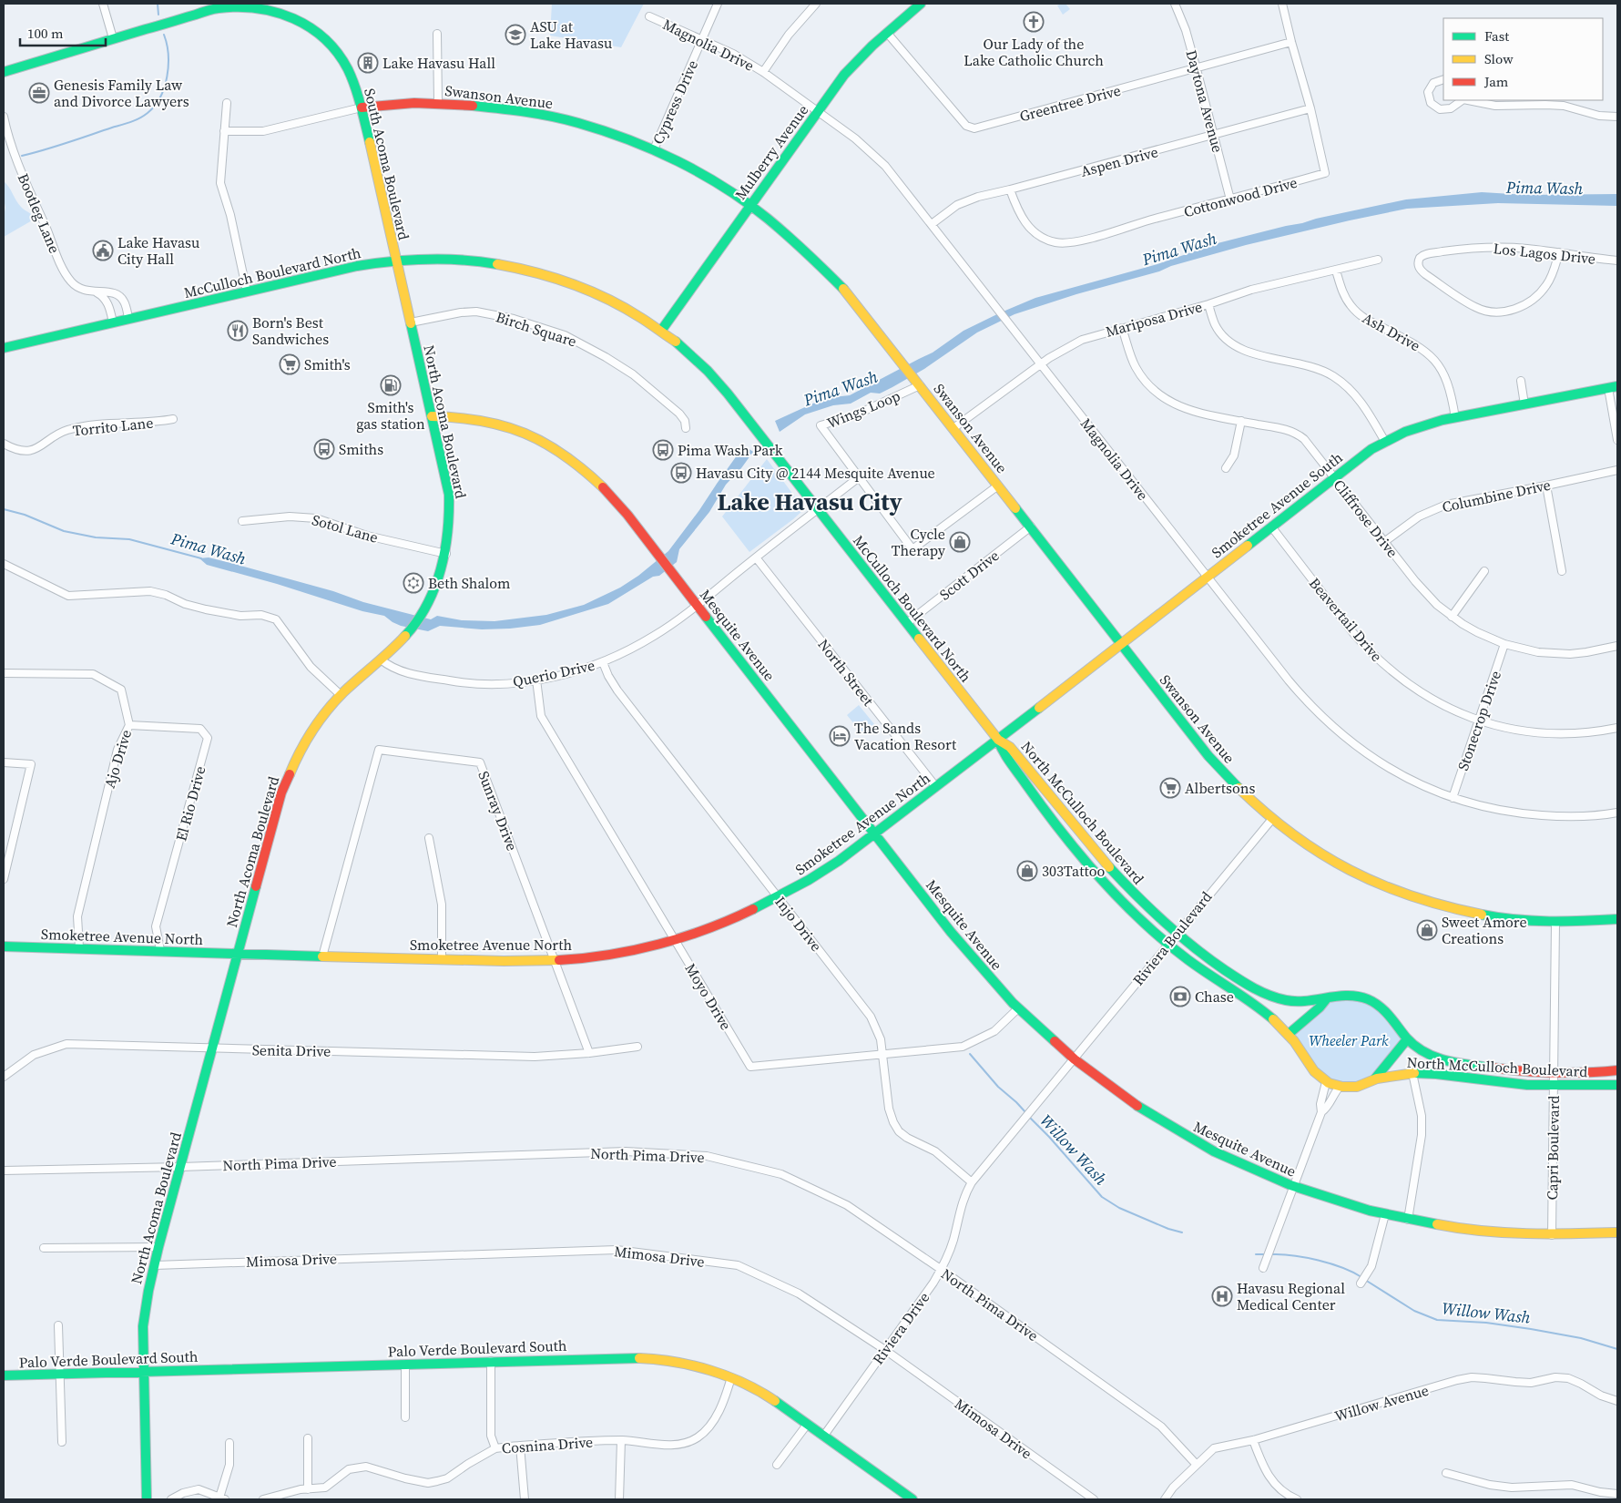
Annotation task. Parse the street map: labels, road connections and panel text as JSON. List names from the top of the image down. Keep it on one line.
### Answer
{"streets":{"main road":["Swanson Avenue","Mulberry Avenue","South Acoma Boulevard","McCulloch Boulevard North","North Acoma Boulevard","Smoketree Avenue South","Mesquite Avenue","North McCulloch Boulevard","Smoketree Avenue North","Palo Verde Boulevard South"],"street":["Magnolia Drive","Daytona Avenue","Cypress Drive","Greentree Drive","Aspen Drive","Cottonwood Drive","Bootleg Lane","Los Lagos Drive","Mariposa Drive","Birch Square","Ash Drive","Wings Loop","Torrito Lane","Columbine Drive","Cliffrose Drive","Sotol Lane","Scott Drive","Beavertail Drive","North Street","Querio Drive","Stonecrop Drive","Ajo Drive","El Rio Drive","Sunray Drive","Injo Drive","Riviera Boulevard","Moyo Drive","Senita Drive","Capri Boulevard","North Pima Drive","Mimosa Drive","Riviera Drive","Willow Avenue","Cosnina Drive"]},"crossings":[["Magnolia Drive","Cypress Drive"],["Magnolia Drive","Mulberry Avenue"],["Magnolia Drive","Aspen Drive"],["Magnolia Drive","Mariposa Drive"],["Magnolia Drive","Smoketree Avenue South"],["Magnolia Drive","Stonecrop Drive"],["Swanson Avenue","Cypress Drive"],["Swanson Avenue","Mulberry Avenue"],["Swanson Avenue","South Acoma Boulevard"],["Swanson Avenue","Mariposa Drive"],["Swanson Avenue","Wings Loop"],["Swanson Avenue","Smoketree Avenue South"],["Swanson Avenue","Scott Drive"],["Swanson Avenue","Riviera Boulevard"],["Swanson Avenue","Capri Boulevard"],["Daytona Avenue","Greentree Drive"],["Daytona Avenue","Aspen Drive"],["Daytona Avenue","Cottonwood Drive"],["Greentree Drive","Mulberry Avenue"],["Greentree Drive","Cottonwood Drive"],["Mulberry Avenue","McCulloch Boulevard North"],["Aspen Drive","Cottonwood Drive"],["South Acoma Boulevard","McCulloch Boulevard North"],["South Acoma Boulevard","North Acoma Boulevard"],["Bootleg Lane","McCulloch Boulevard North"],["McCulloch Boulevard North","North Acoma Boulevard"],["McCulloch Boulevard North","Smoketree Avenue South"],["McCulloch Boulevard North","Scott Drive"],["McCulloch Boulevard North","Querio Drive"],["McCulloch Boulevard North","North McCulloch Boulevard"],["McCulloch Boulevard North","Smoketree Avenue North"],["Mariposa Drive","Ash Drive"],["Mariposa Drive","Cliffrose Drive"],["Birch Square","North Acoma Boulevard"],["Ash Drive","Smoketree Avenue South"],["Wings Loop","Querio Drive"],["North Acoma Boulevard","Sotol Lane"],["North Acoma Boulevard","Mesquite Avenue"],["North Acoma Boulevard","Querio Drive"],["North Acoma Boulevard","Smoketree Avenue North"],["North Acoma Boulevard","Senita Drive"],["North Acoma Boulevard","North Pima Drive"],["North Acoma Boulevard","Mimosa Drive"],["North Acoma Boulevard","Palo Verde Boulevard South"],["Columbine Drive","Cliffrose Drive"],["Smoketree Avenue South","Cliffrose Drive"],["Smoketree Avenue South","Beavertail Drive"],["Smoketree Avenue South","North McCulloch Boulevard"],["Smoketree Avenue South","Smoketree Avenue North"],["Cliffrose Drive","Stonecrop Drive"],["Beavertail Drive","Stonecrop Drive"],["Mesquite Avenue","Querio Drive"],["Mesquite Avenue","Smoketree Avenue North"],["Mesquite Avenue","Riviera Boulevard"],["Mesquite Avenue","Moyo Drive"],["Mesquite Avenue","Capri Boulevard"],["Mesquite Avenue","Riviera Drive"],["North Street","Querio Drive"],["North Street","Smoketree Avenue North"],["Querio Drive","Injo Drive"],["Querio Drive","Moyo Drive"],["Ajo Drive","El Rio Drive"],["Ajo Drive","Smoketree Avenue North"],["El Rio Drive","Smoketree Avenue North"],["Sunray Drive","Smoketree Avenue North"],["Sunray Drive","Senita Drive"],["North McCulloch Boulevard","Smoketree Avenue North"],["North McCulloch Boulevard","Riviera Boulevard"],["North McCulloch Boulevard","Capri Boulevard"],["Smoketree Avenue North","Injo Drive"],["Smoketree Avenue North","Moyo Drive"],["Injo Drive","Moyo Drive"],["Injo Drive","Riviera Drive"],["Riviera Boulevard","Riviera Drive"],["North Pima Drive","Riviera Drive"],["North Pima Drive","Willow Avenue"],["Mimosa Drive","Riviera Drive"],["Riviera Drive","Palo Verde Boulevard South"],["Palo Verde Boulevard South","Cosnina Drive"]],"districts":["Lake Havasu City"],"water":["Pima Wash","Willow Wash"],"parks":["Wheeler Park"],"places":{"church":["Our Lady of the Lake Catholic Church"],"school or university":["ASU at Lake Havasu"],"building":["Lake Havasu Hall"],"office":["Genesis Family Law and Divorce Lawyers"],"public building":["Lake Havasu City Hall"],"restaurant":["Born's Best Sandwiches"],"supermarket":["Smith's","Albertsons"],"fuel station":["Smith's gas station"],"bus stop":["Smiths","Pima Wash Park","Havasu City @ 2144 Mesquite Avenue"],"shop":["Cycle Therapy","303Tattoo","Sweet Amore Creations"],"synagogue":["Beth Shalom"],"hotel":["The Sands Vacation Resort"],"bank":["Chase"],"hospital":["Havasu Regional Medical Center"]},"legend":["Fast","Slow","Jam"],"scale_bar":"100 m"}
